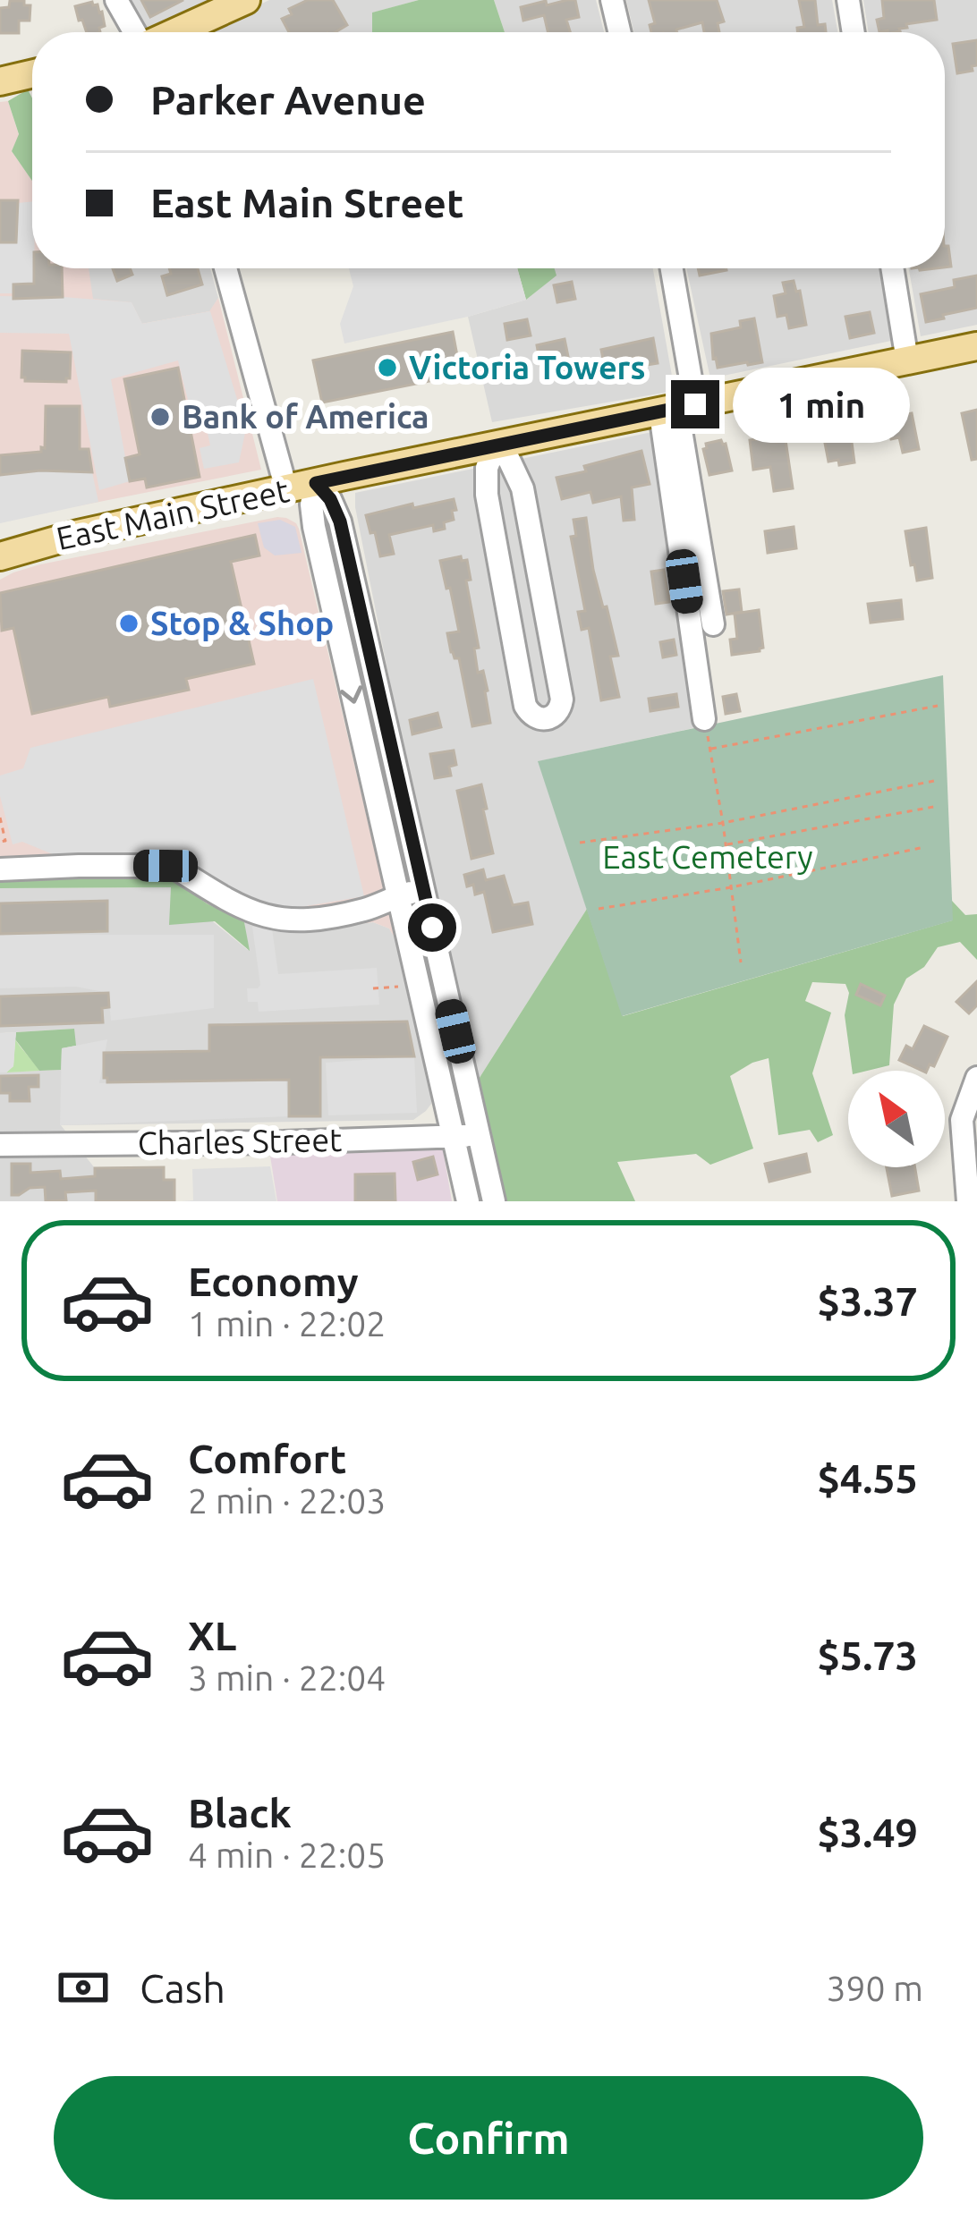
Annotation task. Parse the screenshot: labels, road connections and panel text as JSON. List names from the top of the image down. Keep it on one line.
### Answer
{"streets":{"main road":["East Main Street"],"street":["Charles Street"]},"parks":["East Cemetery"],"places":["Victoria Towers","Bank of America","Stop & Shop"],"north":"top left","page":{"banner":["Parker Avenue","East Main Street"],"bubble":"1 min","list":[{"name":"Economy","note":"1 min · 22:02","value":"$3.37"},{"name":"Comfort","note":"2 min · 22:03","value":"$4.55"},{"name":"XL","note":"3 min · 22:04","value":"$5.73"},{"name":"Black","note":"4 min · 22:05","value":"$3.49"}],"pay":["Cash","390 m"],"buttons":"Confirm"}}
